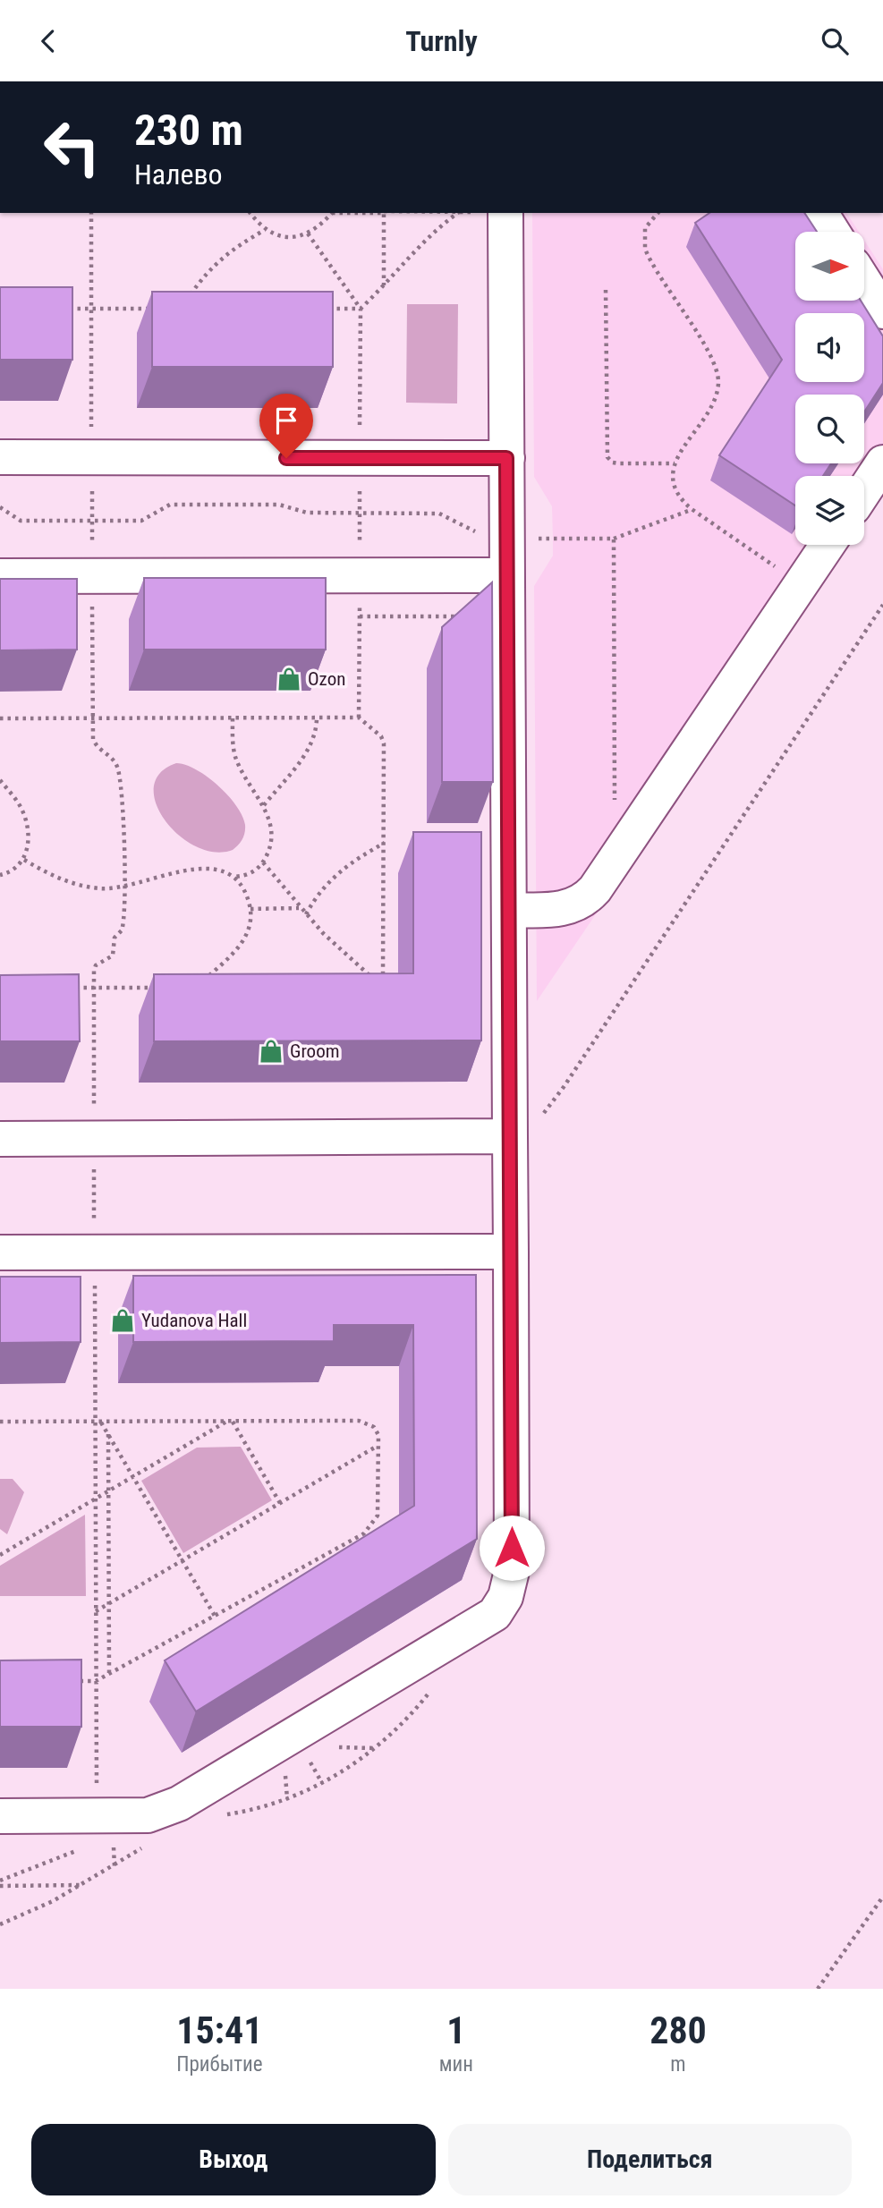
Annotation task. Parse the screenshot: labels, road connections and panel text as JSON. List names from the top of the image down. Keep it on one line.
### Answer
{"places":{"shop":["Ozon","Groom","Yudanova Hall"]},"north":"right","page":{"header":"Turnly","turn":["230 m","Налево"],"eta":["15:41","Прибытие","1","мин","280","m"],"buttons":["Выход","Поделиться"]}}
